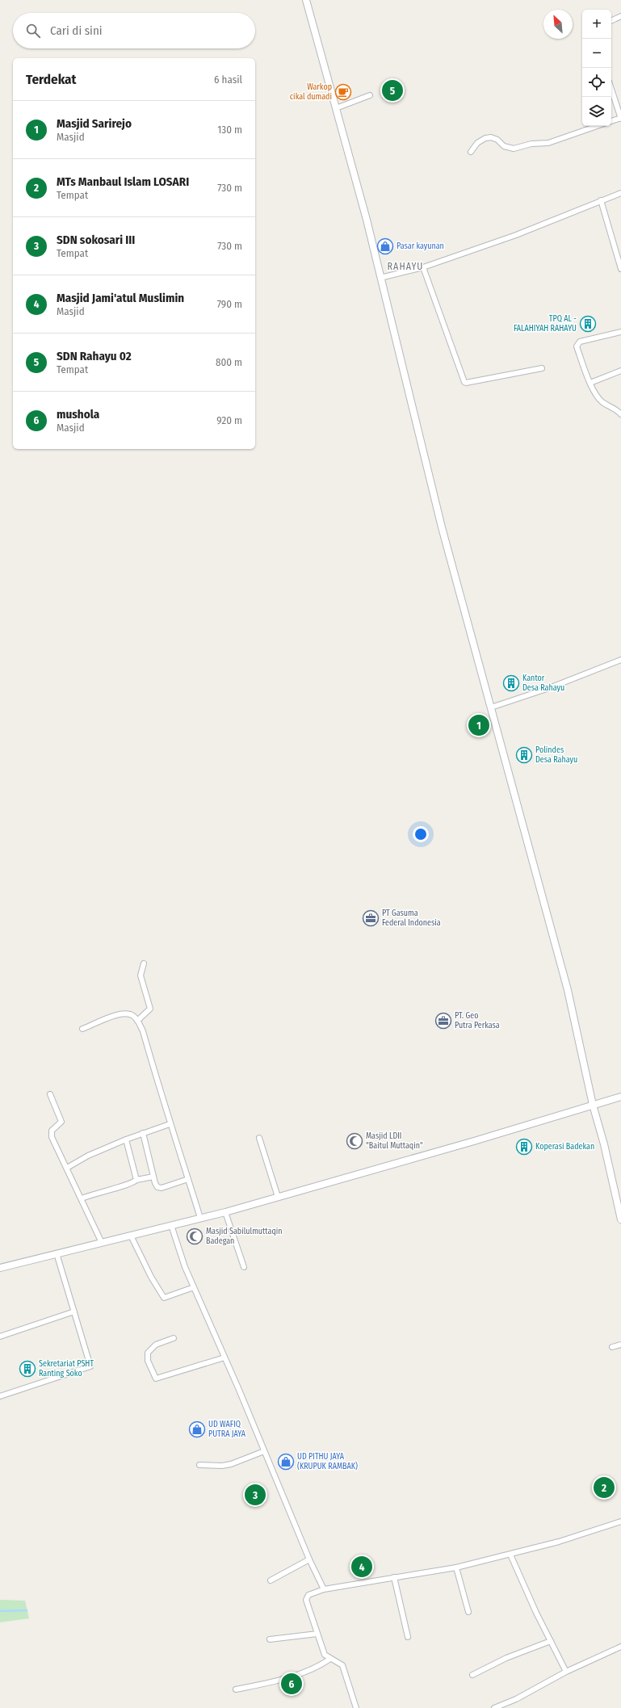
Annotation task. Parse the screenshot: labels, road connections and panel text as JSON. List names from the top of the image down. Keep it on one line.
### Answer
{"districts":["RAHAYU"],"places":{"cafe":["Warkop cikal dumadi"],"shop":["Pasar kayunan","UD WAFIQ PUTRA JAYA","UD PITHU JAYA (KRUPUK RAMBAK)"],"building":["TPQ AL - FALAHIYAH RAHAYU","Kantor Desa Rahayu","Polindes Desa Rahayu","Koperasi Badekan","Sekretariat PSHT Ranting Soko"],"office":["PT Gasuma Federal Indonesia","PT. Geo Putra Perkasa"],"mosque":["Masjid LDII \"Baitul Muttaqin\"","Masjid Sabilulmuttaqin Badegan"]},"north":"top left","page":{"map_buttons":["+","−"],"search":"Cari di sini","heading":["Terdekat","6 hasil"],"pins":["5","1","2","3","4","6"],"list":[{"mark":"1","name":"Masjid Sarirejo","note":"Masjid","value":"130 m"},{"mark":"2","name":"MTs Manbaul Islam LOSARI","note":"Tempat","value":"730 m"},{"mark":"3","name":"SDN sokosari III","note":"Tempat","value":"730 m"},{"mark":"4","name":"Masjid Jami'atul Muslimin","note":"Masjid","value":"790 m"},{"mark":"5","name":"SDN Rahayu 02","note":"Tempat","value":"800 m"},{"mark":"6","name":"mushola","note":"Masjid","value":"920 m"}]}}
